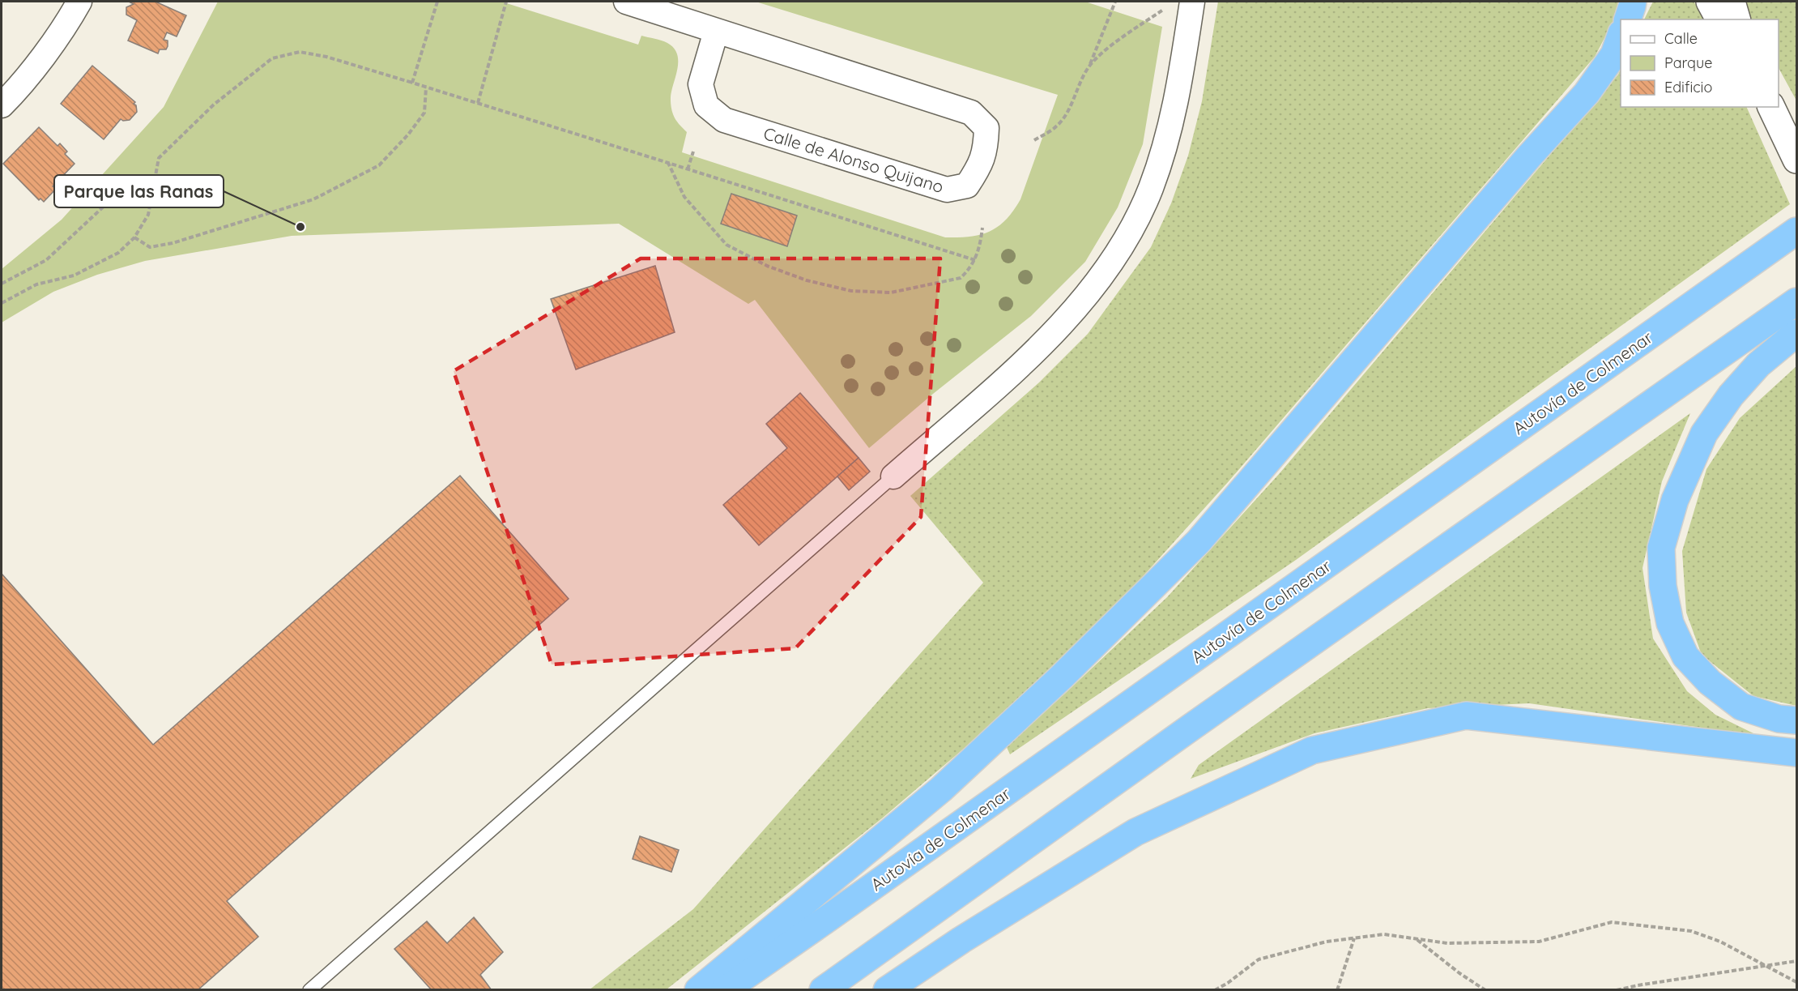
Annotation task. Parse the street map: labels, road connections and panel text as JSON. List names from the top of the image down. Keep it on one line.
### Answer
{"streets":{"highway":["Autovía de Colmenar"],"street":["Calle de Alonso Quijano"]},"places":["Parque las Ranas"],"legend":["Calle","Parque","Edificio"]}
